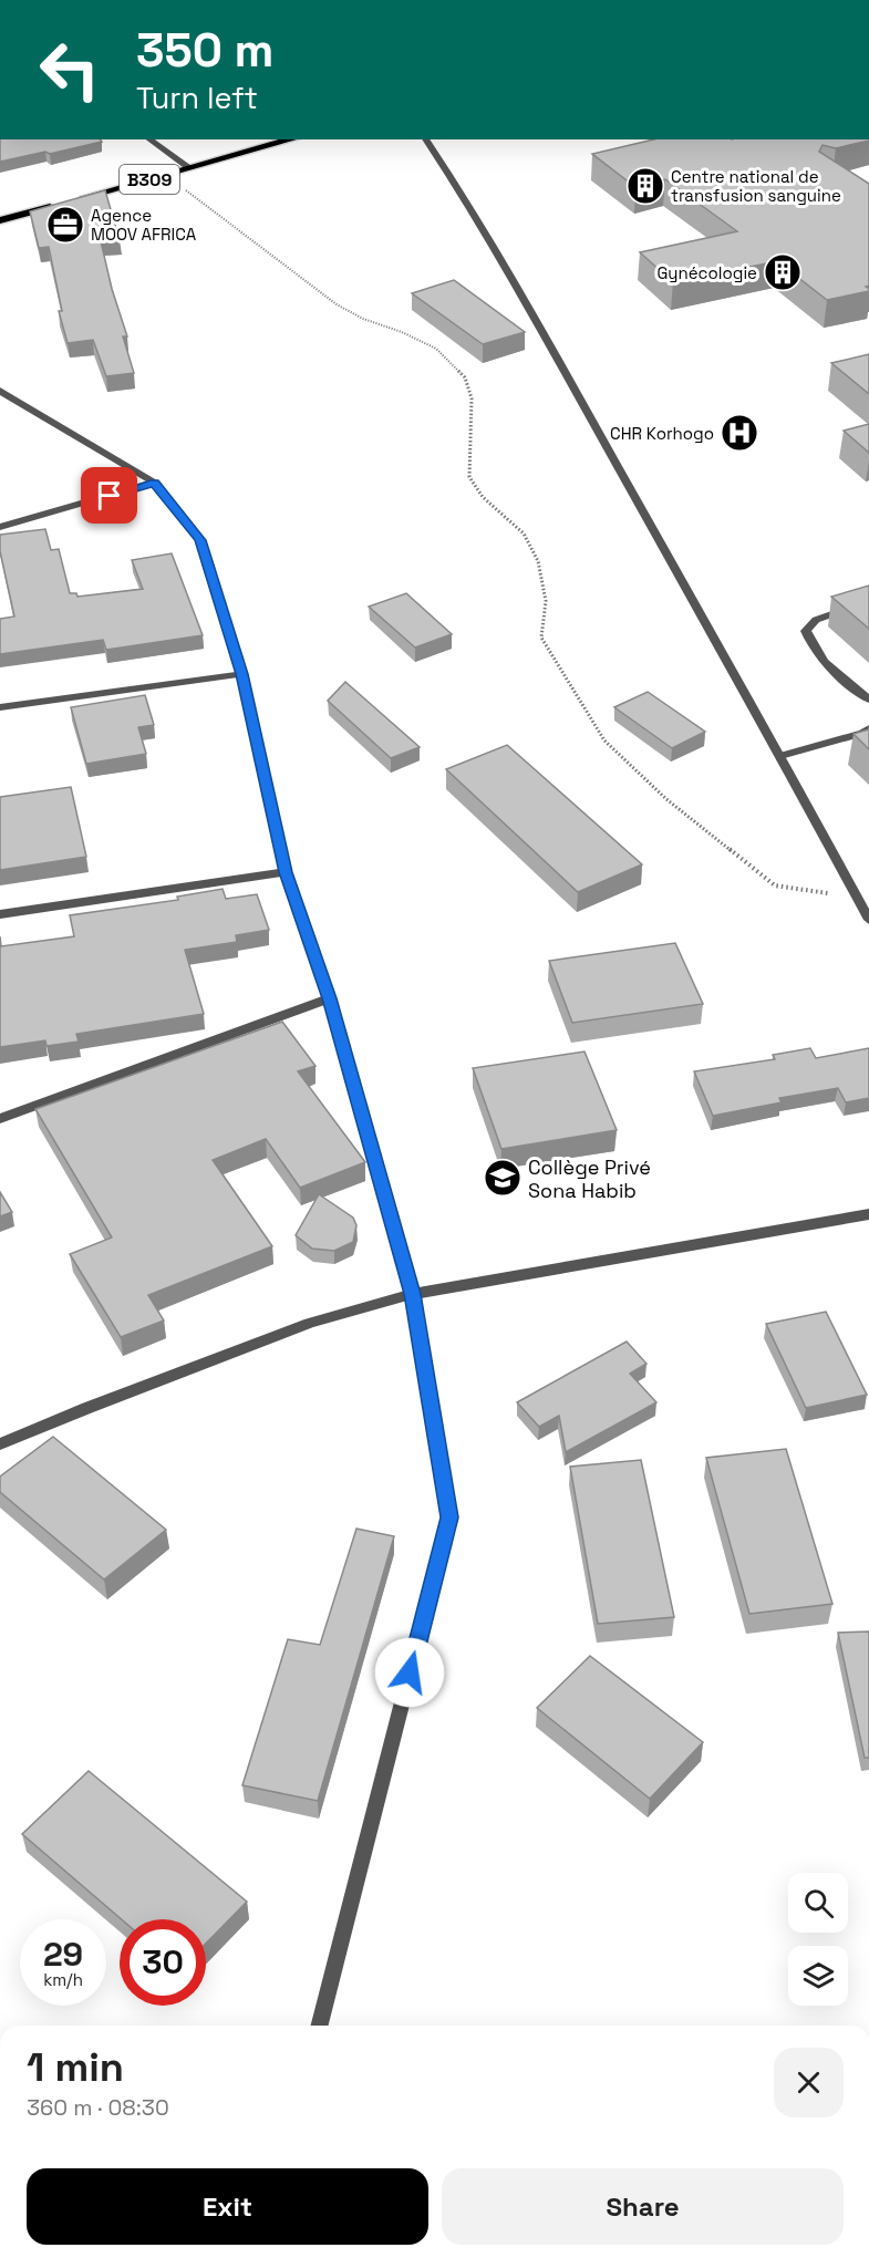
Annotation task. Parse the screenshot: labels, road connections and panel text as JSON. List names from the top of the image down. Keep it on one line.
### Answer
{"streets":{"main road":["B309"]},"places":{"building":["Centre national de transfusion sanguine","Gynécologie"],"office":["Agence MOOV AFRICA"],"hospital":["CHR Korhogo"],"school or university":["Collège Privé Sona Habib"]},"page":{"turn":["350 m","Turn left"],"speed":"29 km/h","limit":"30","heading":["1 min","360 m · 08:30"],"buttons":["Exit","Share"]}}
